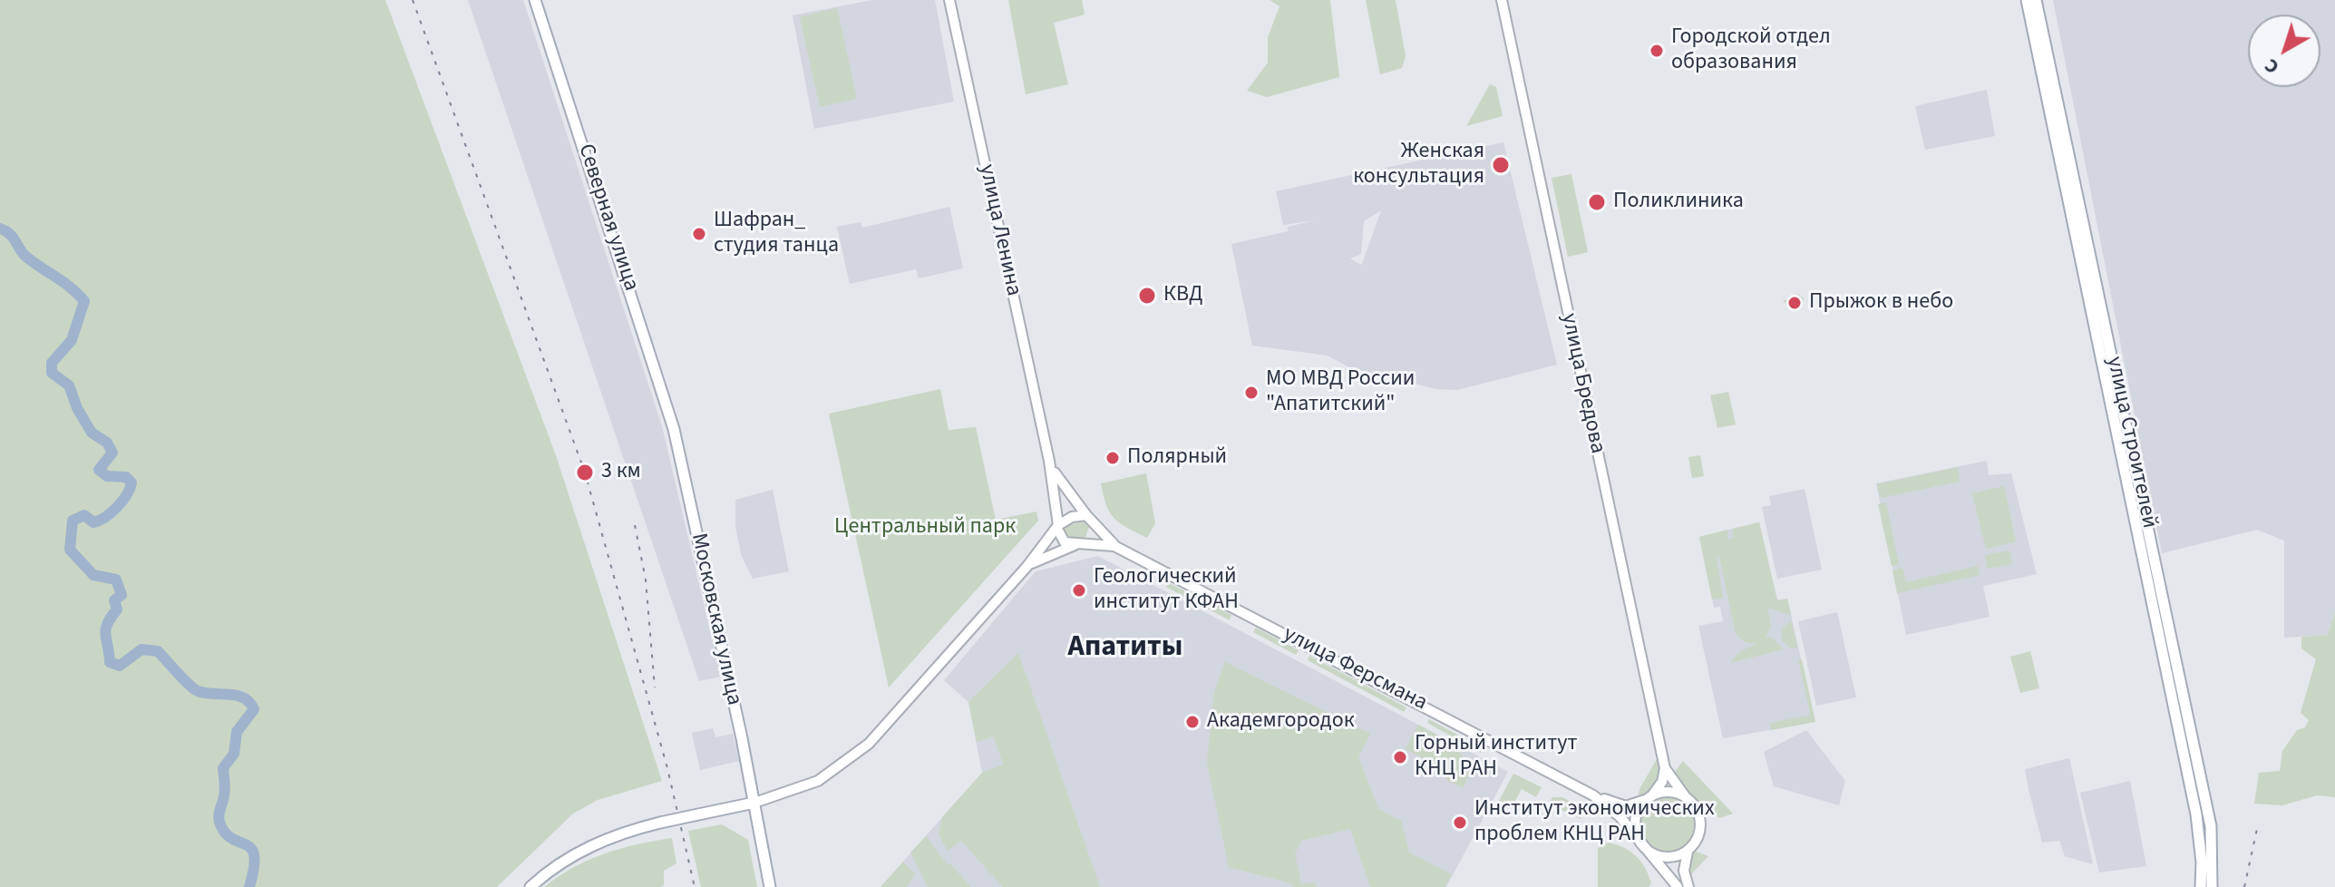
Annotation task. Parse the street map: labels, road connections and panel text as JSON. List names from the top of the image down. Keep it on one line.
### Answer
{"streets":{"main road":["Северная улица","улица Строителей","Московская улица","улица Ферсмана"],"street":["улица Ленина","улица Бредова"]},"crossings":[["Северная улица","Московская улица"],["улица Ленина","улица Ферсмана"],["Московская улица","улица Ферсмана"]],"districts":["Апатиты"],"parks":["Центральный парк"],"places":["Городской отдел образования","Женская консультация","Поликлиника","Шафран_ студия танца","КВД","Прыжок в небо","МО МВД России \"Апатитский\"","Полярный","3 км","Геологический институт КФАН","Академгородок","Горный институт КНЦ РАН","Институт экономических проблем КНЦ РАН"],"north":"bottom left"}
